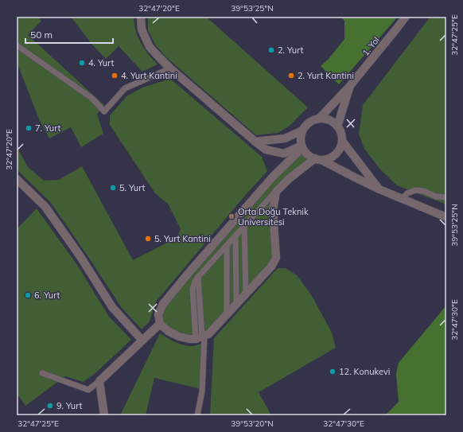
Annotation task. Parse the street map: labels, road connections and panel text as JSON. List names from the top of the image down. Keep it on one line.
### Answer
{"streets":{"street":["1. Yol"]},"places":["2. Yurt","4. Yurt","4. Yurt Kantini","2. Yurt Kantini","7. Yurt","5. Yurt","Orta Doğu Teknik Üniversitesi","5. Yurt Kantini","6. Yurt","12. Konukevi","9. Yurt"],"scale_bar":"50 m","coordinates":["32°47'20\"E","39°53'25\"N","32°47'25\"E","32°47'30\"E","39°53'20\"N"]}
